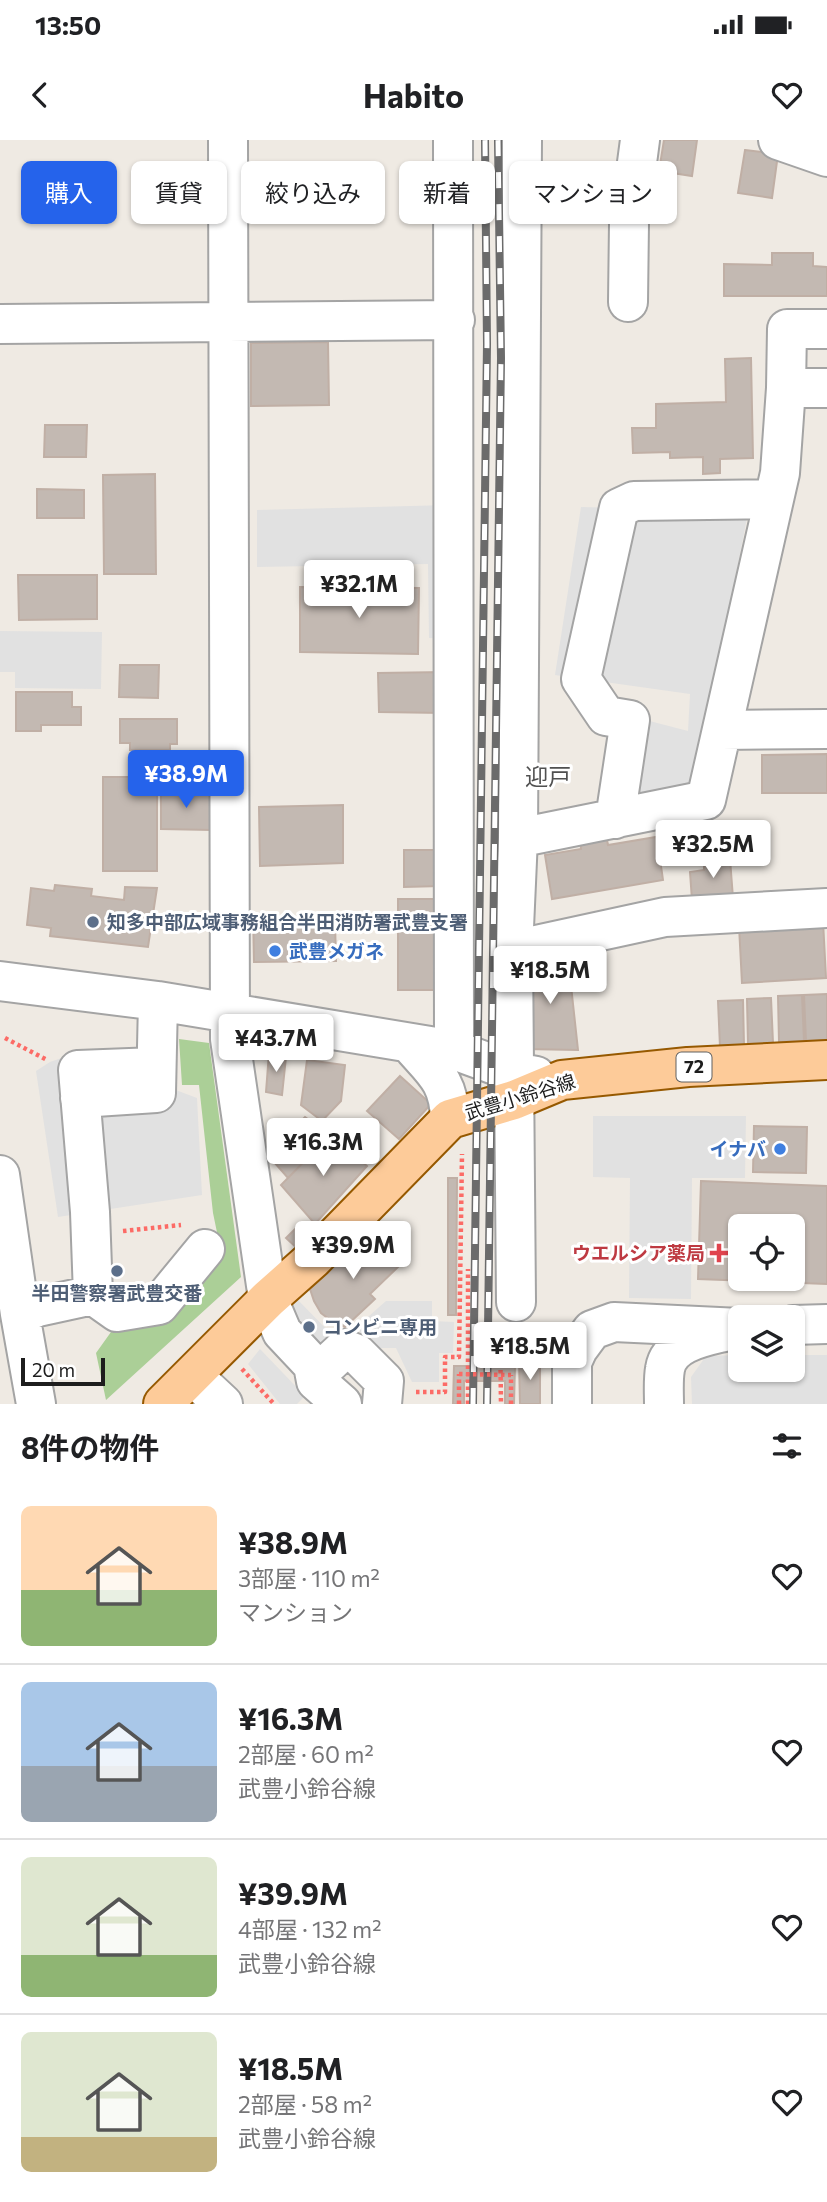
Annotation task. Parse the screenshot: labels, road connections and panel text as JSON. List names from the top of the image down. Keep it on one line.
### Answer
{"streets":{"main road":["72","武豊小鈴谷線"]},"districts":["迎戸"],"places":{"other":["知多中部広域事務組合半田消防署武豊支署","武豊メガネ","イナバ","半田警察署武豊交番","コンビニ専用"],"health":["ウエルシア薬局"]},"scale_bar":"20 m","page":{"status":"13:50","header":"Habito","chip":["購入","賃貸","絞り込み","新着","マンション"],"price":["¥32.1M","¥38.9M","¥32.5M","¥18.5M","¥43.7M","¥16.3M","¥39.9M","¥18.5M"],"scale":"20 m","heading":"8件の物件","list":[{"name":"¥38.9M","note":"3部屋 · 110 m² · マンション"},{"name":"¥16.3M","note":"2部屋 · 60 m² · 武豊小鈴谷線"},{"name":"¥39.9M","note":"4部屋 · 132 m² · 武豊小鈴谷線"},{"name":"¥18.5M","note":"2部屋 · 58 m² · 武豊小鈴谷線"}]}}
